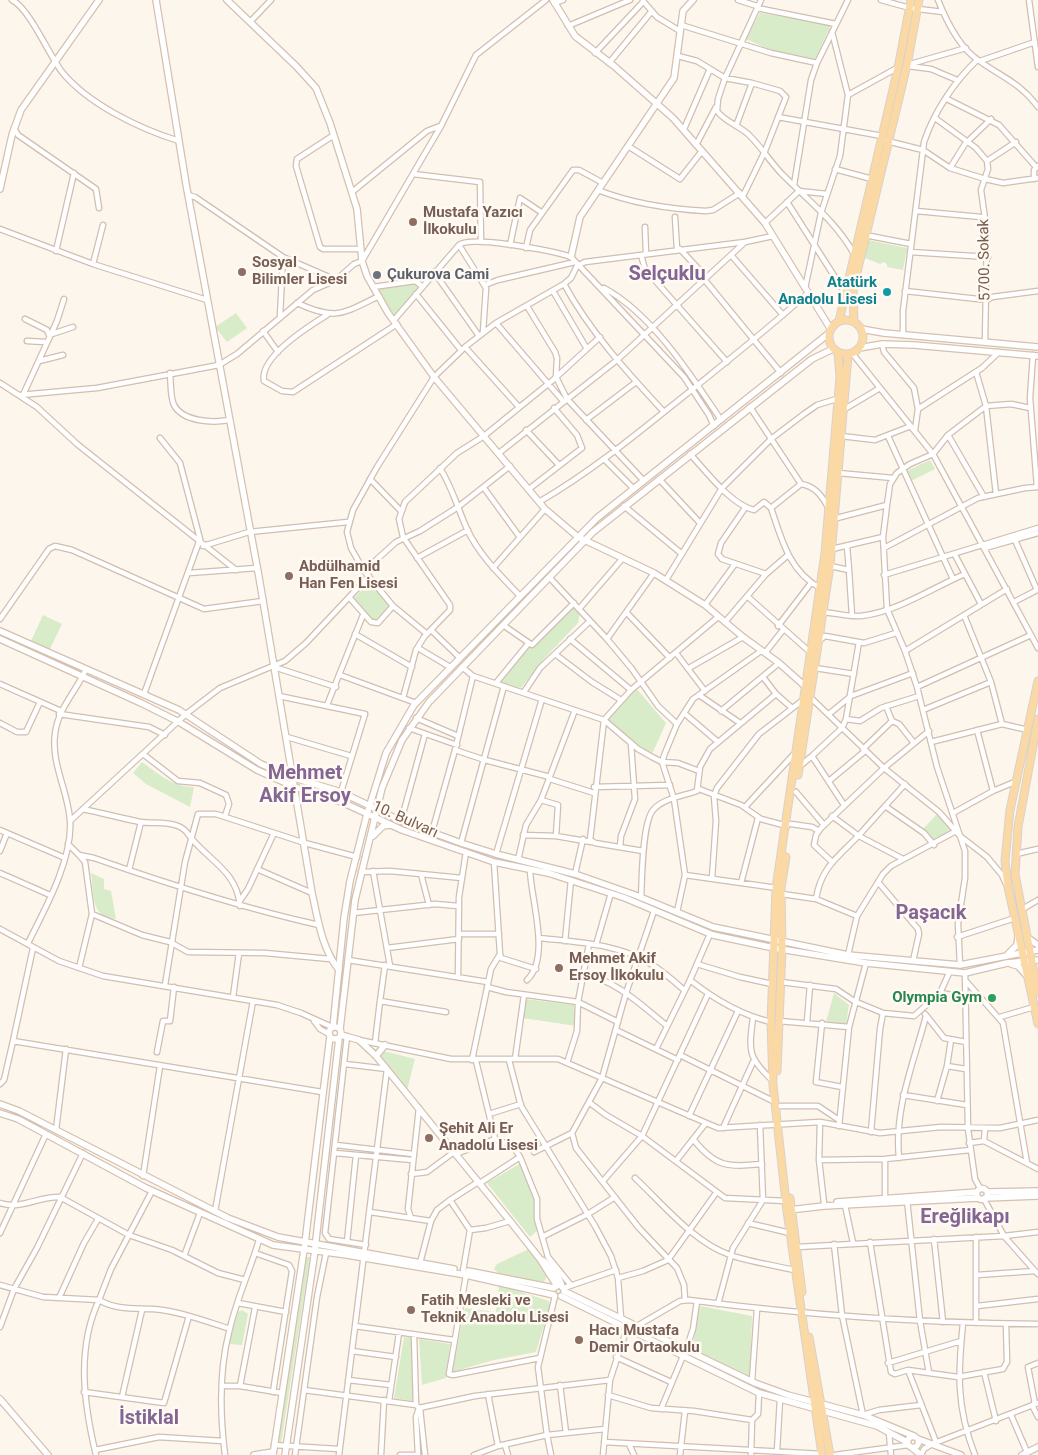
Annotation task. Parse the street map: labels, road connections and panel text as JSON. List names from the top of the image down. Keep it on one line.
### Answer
{"streets":{"main road":["10. Bulvarı"],"street":["5700. Sokak"]},"districts":["Selçuklu","Mehmet Akif Ersoy","Paşacık","Ereğlikapı","İstiklal"],"places":["Mustafa Yazıcı İlkokulu","Sosyal Bilimler Lisesi","Çukurova Cami","Atatürk Anadolu Lisesi","Abdülhamid Han Fen Lisesi","Mehmet Akif Ersoy İlkokulu","Olympia Gym","Şehit Ali Er Anadolu Lisesi","Fatih Mesleki ve Teknik Anadolu Lisesi","Hacı Mustafa Demir Ortaokulu"]}
